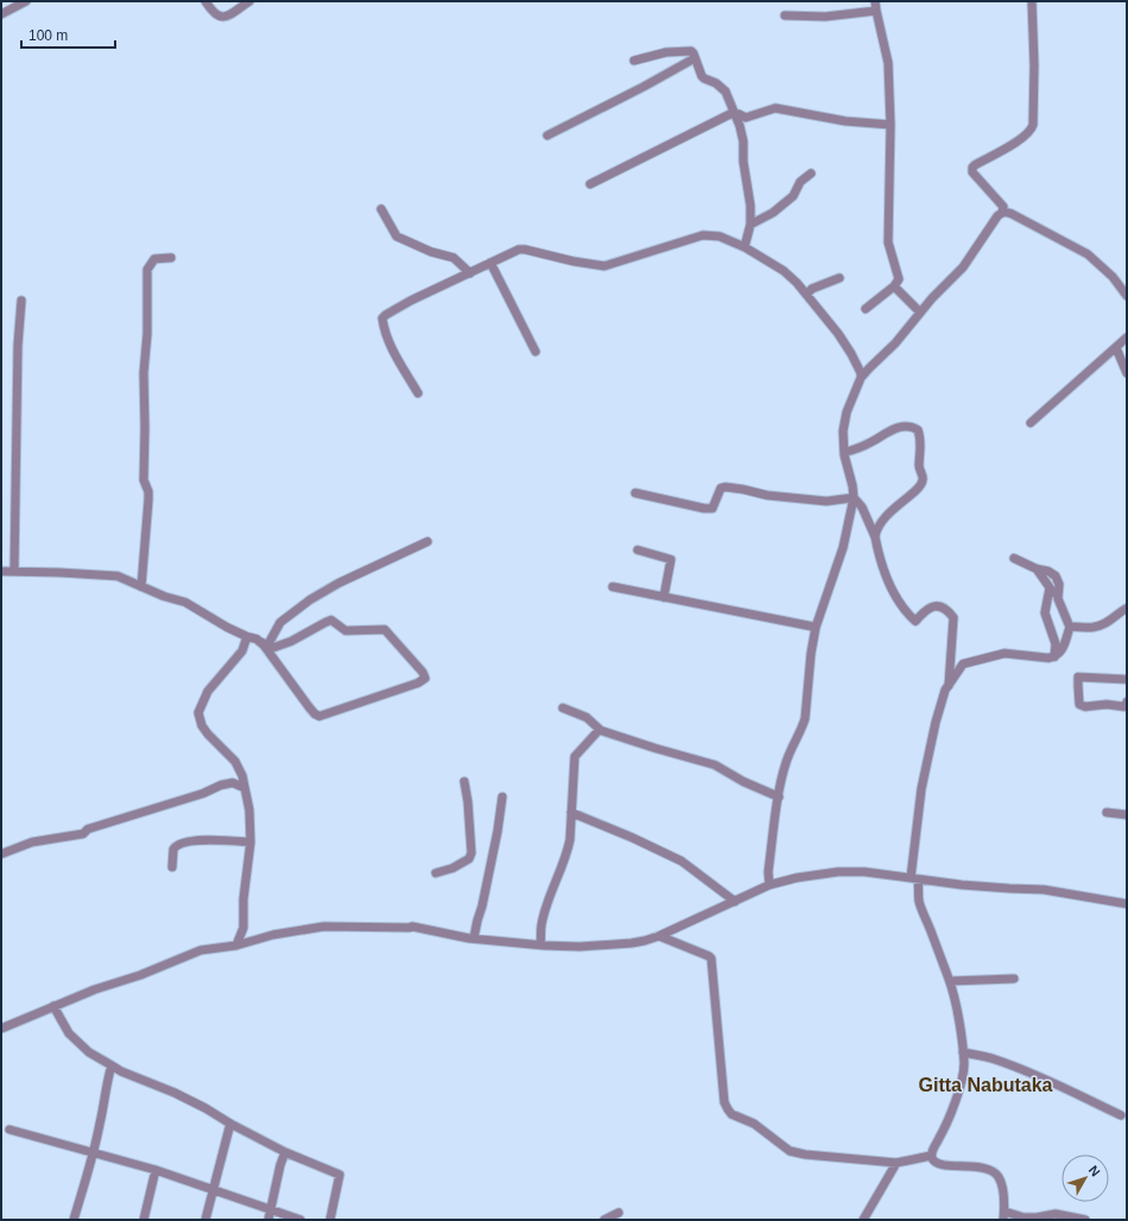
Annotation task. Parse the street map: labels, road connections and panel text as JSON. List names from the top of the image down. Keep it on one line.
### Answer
{"districts":["Gitta Nabutaka"],"scale_bar":"100 m","north":"top right"}
